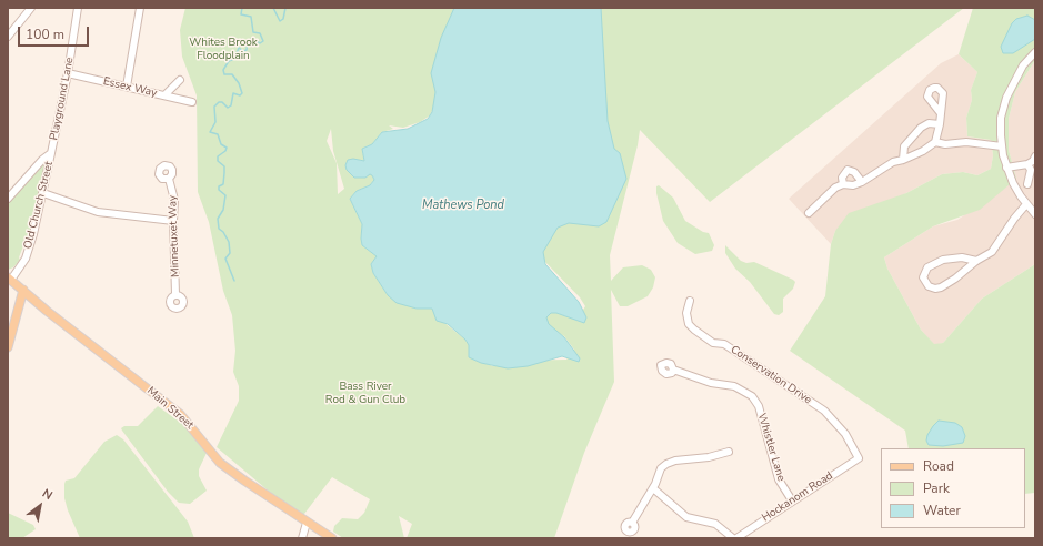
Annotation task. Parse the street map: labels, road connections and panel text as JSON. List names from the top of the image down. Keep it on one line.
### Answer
{"streets":{"main road":["Main Street"],"street":["Essex Way","Playground Lane","Old Church Street","Minnetuxet Way","Conservation Drive","Whistler Lane","Hockanom Road"]},"crossings":[["Essex Way","Playground Lane"],["Playground Lane","Old Church Street"],["Old Church Street","Main Street"],["Conservation Drive","Hockanom Road"],["Whistler Lane","Hockanom Road"]],"water":["Mathews Pond"],"parks":["Whites Brook Floodplain","Bass River Rod & Gun Club"],"legend":["Road","Park","Water"],"scale_bar":"100 m","north":"top right"}
